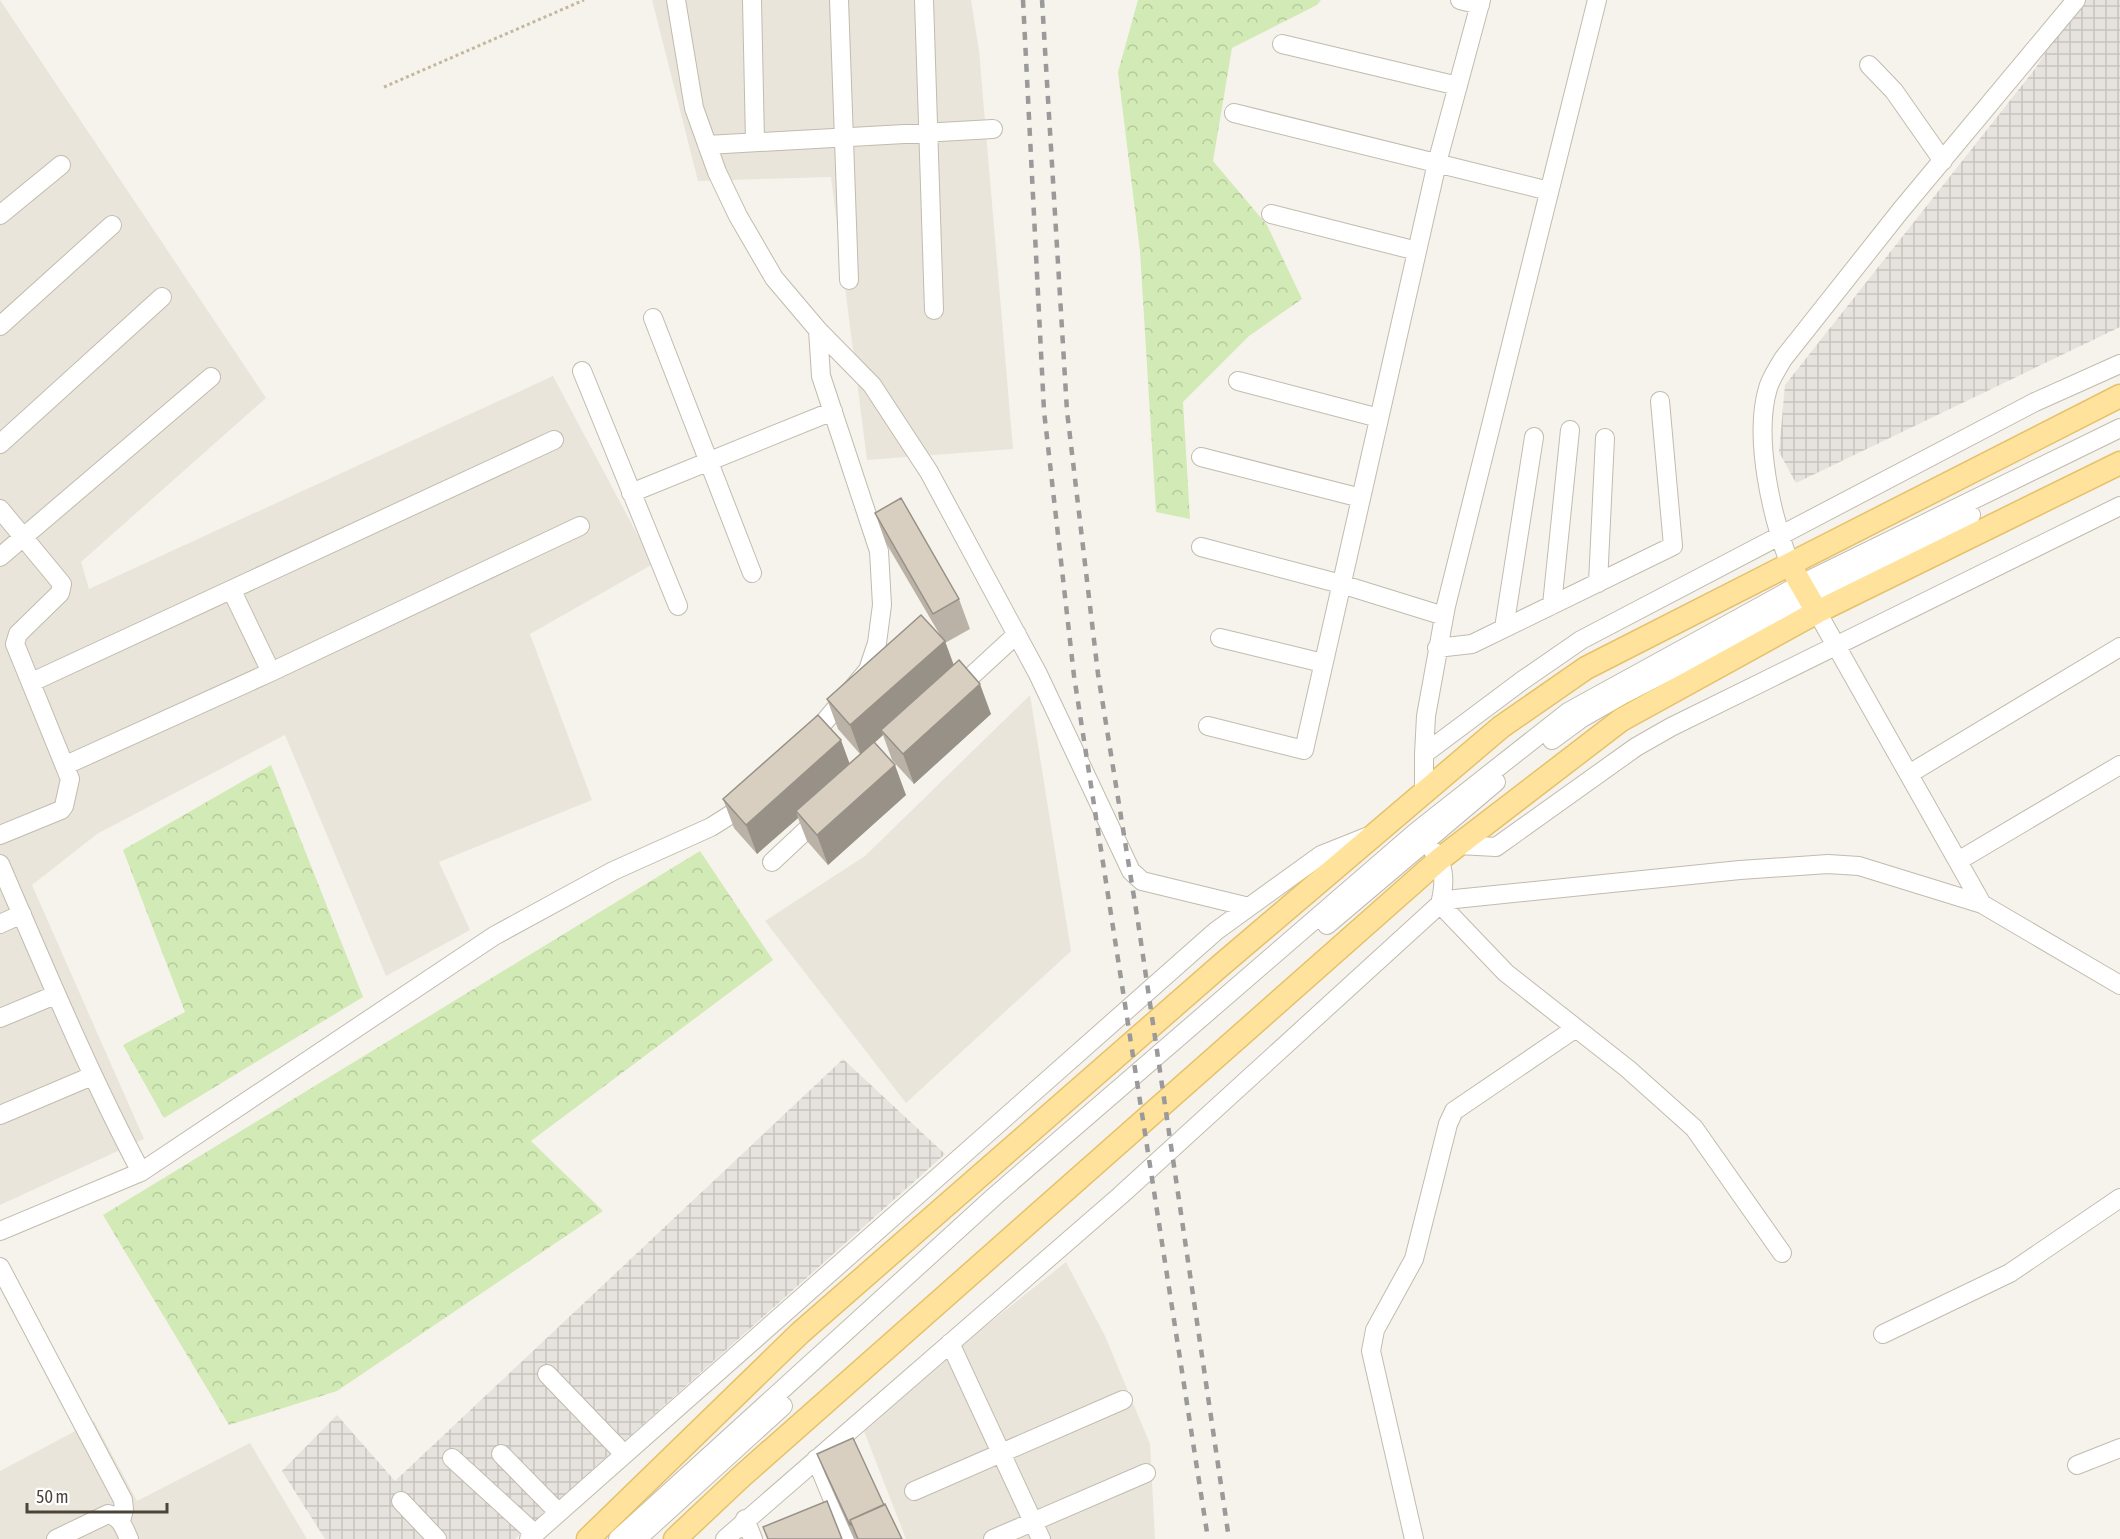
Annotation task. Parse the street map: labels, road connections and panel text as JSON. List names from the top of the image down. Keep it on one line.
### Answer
{"scale_bar":"50 m"}
